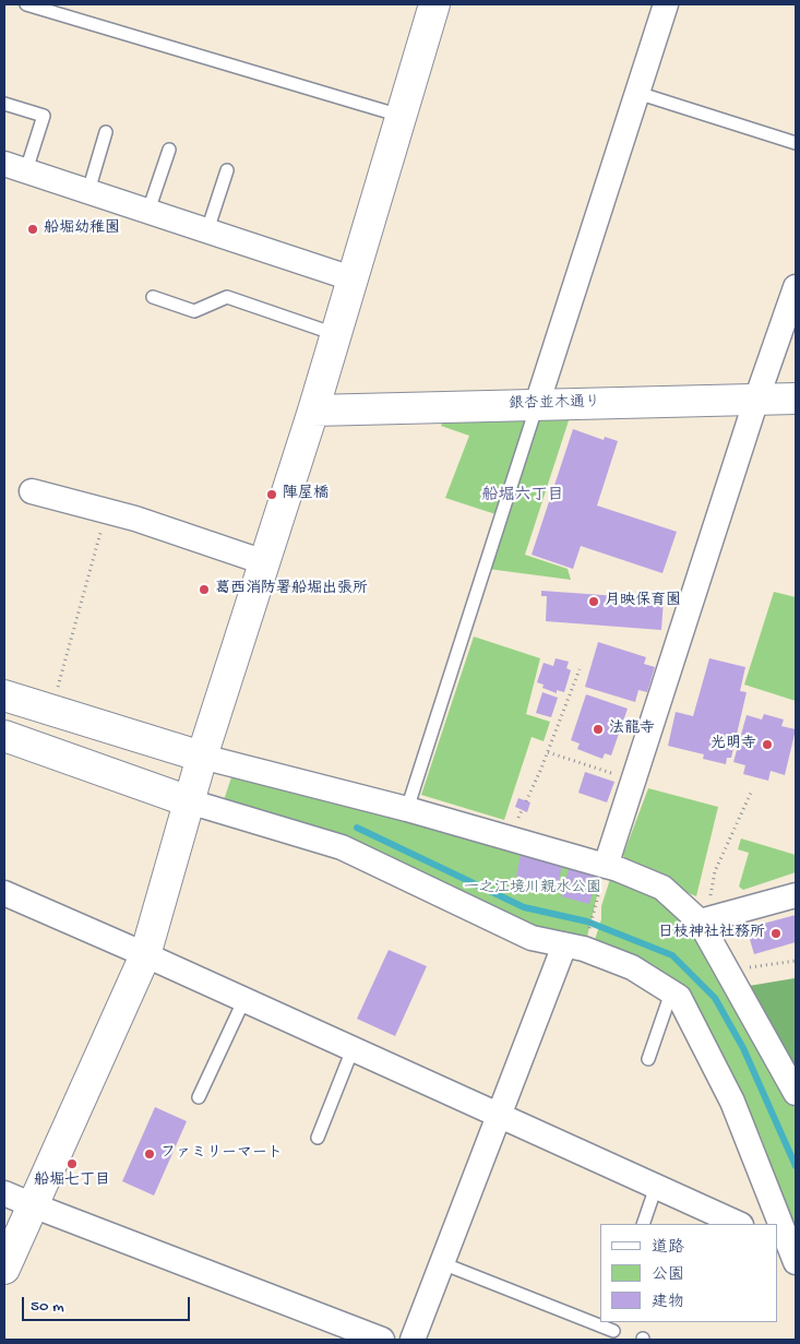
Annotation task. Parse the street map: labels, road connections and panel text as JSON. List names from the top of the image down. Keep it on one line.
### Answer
{"streets":{"street":["銀杏並木通り"]},"districts":["船堀六丁目"],"parks":["一之江境川親水公園"],"places":["船堀幼稚園","陣屋橋","葛西消防署船堀出張所","月映保育園","法龍寺","光明寺","日枝神社社務所","ファミリーマート","船堀七丁目"],"legend":["道路","公園","建物"],"scale_bar":"50 m"}
